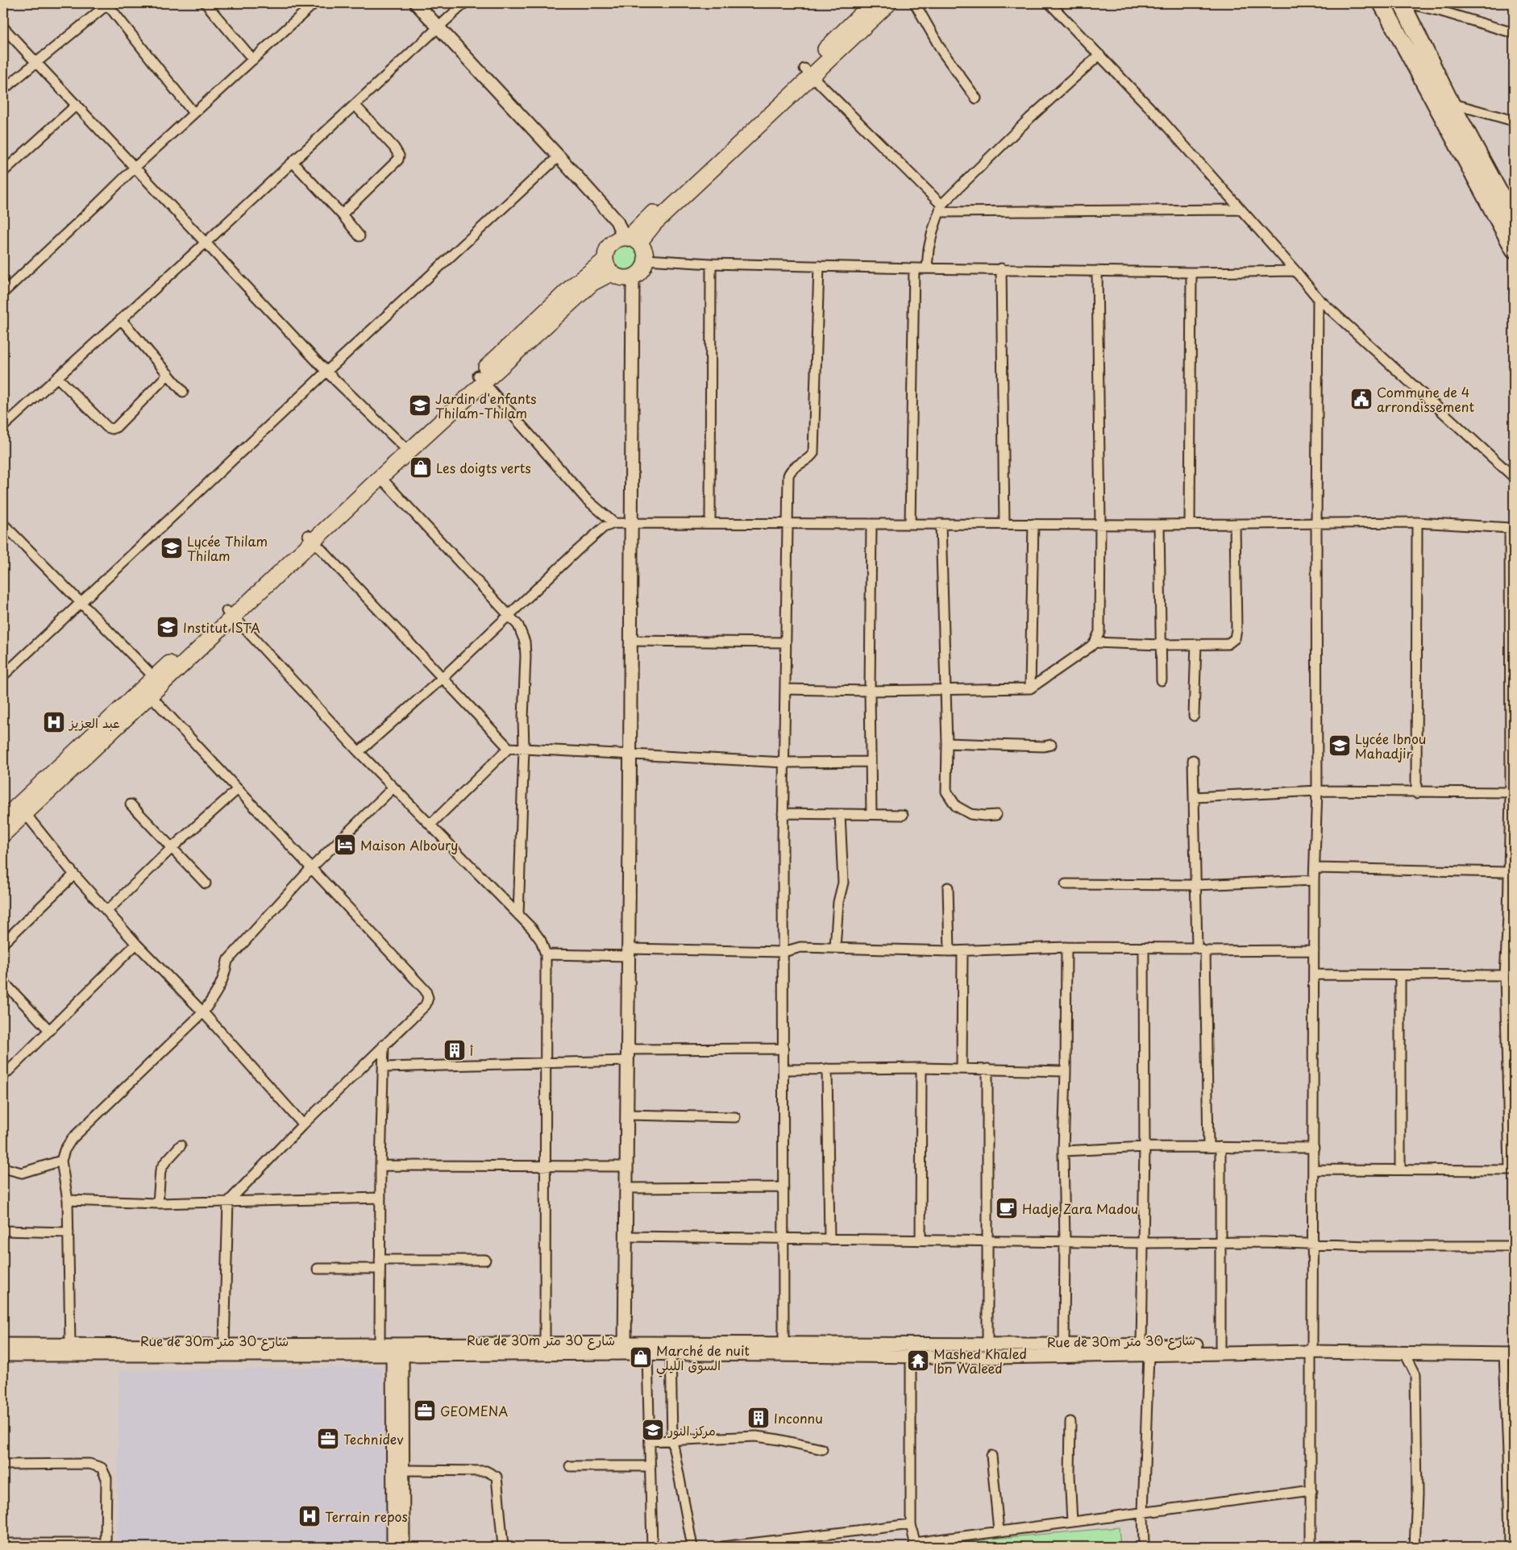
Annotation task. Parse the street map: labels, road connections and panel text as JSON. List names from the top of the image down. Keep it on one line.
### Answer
{"streets":{"street":["Rue de 30m شارع 30 متر"]},"places":{"public building":["Commune de 4 arrondissement"],"school or university":["Jardin d'enfants Thilam-Thilam","Lycée Thilam Thilam","Institut ISTA","Lycée Ibnou Mahadjir","مركز النور"],"shop":["Les doigts verts","Marché de nuit السوق الليلي"],"hospital":["عبد العزيز","Terrain repos"],"hotel":["Maison Alboury"],"building":["أ","Inconnu"],"cafe":["Hadje Zara Madou"],"temple":["Mashed Khaled Ibn Waleed"],"office":["GEOMENA","Technidev"]}}
